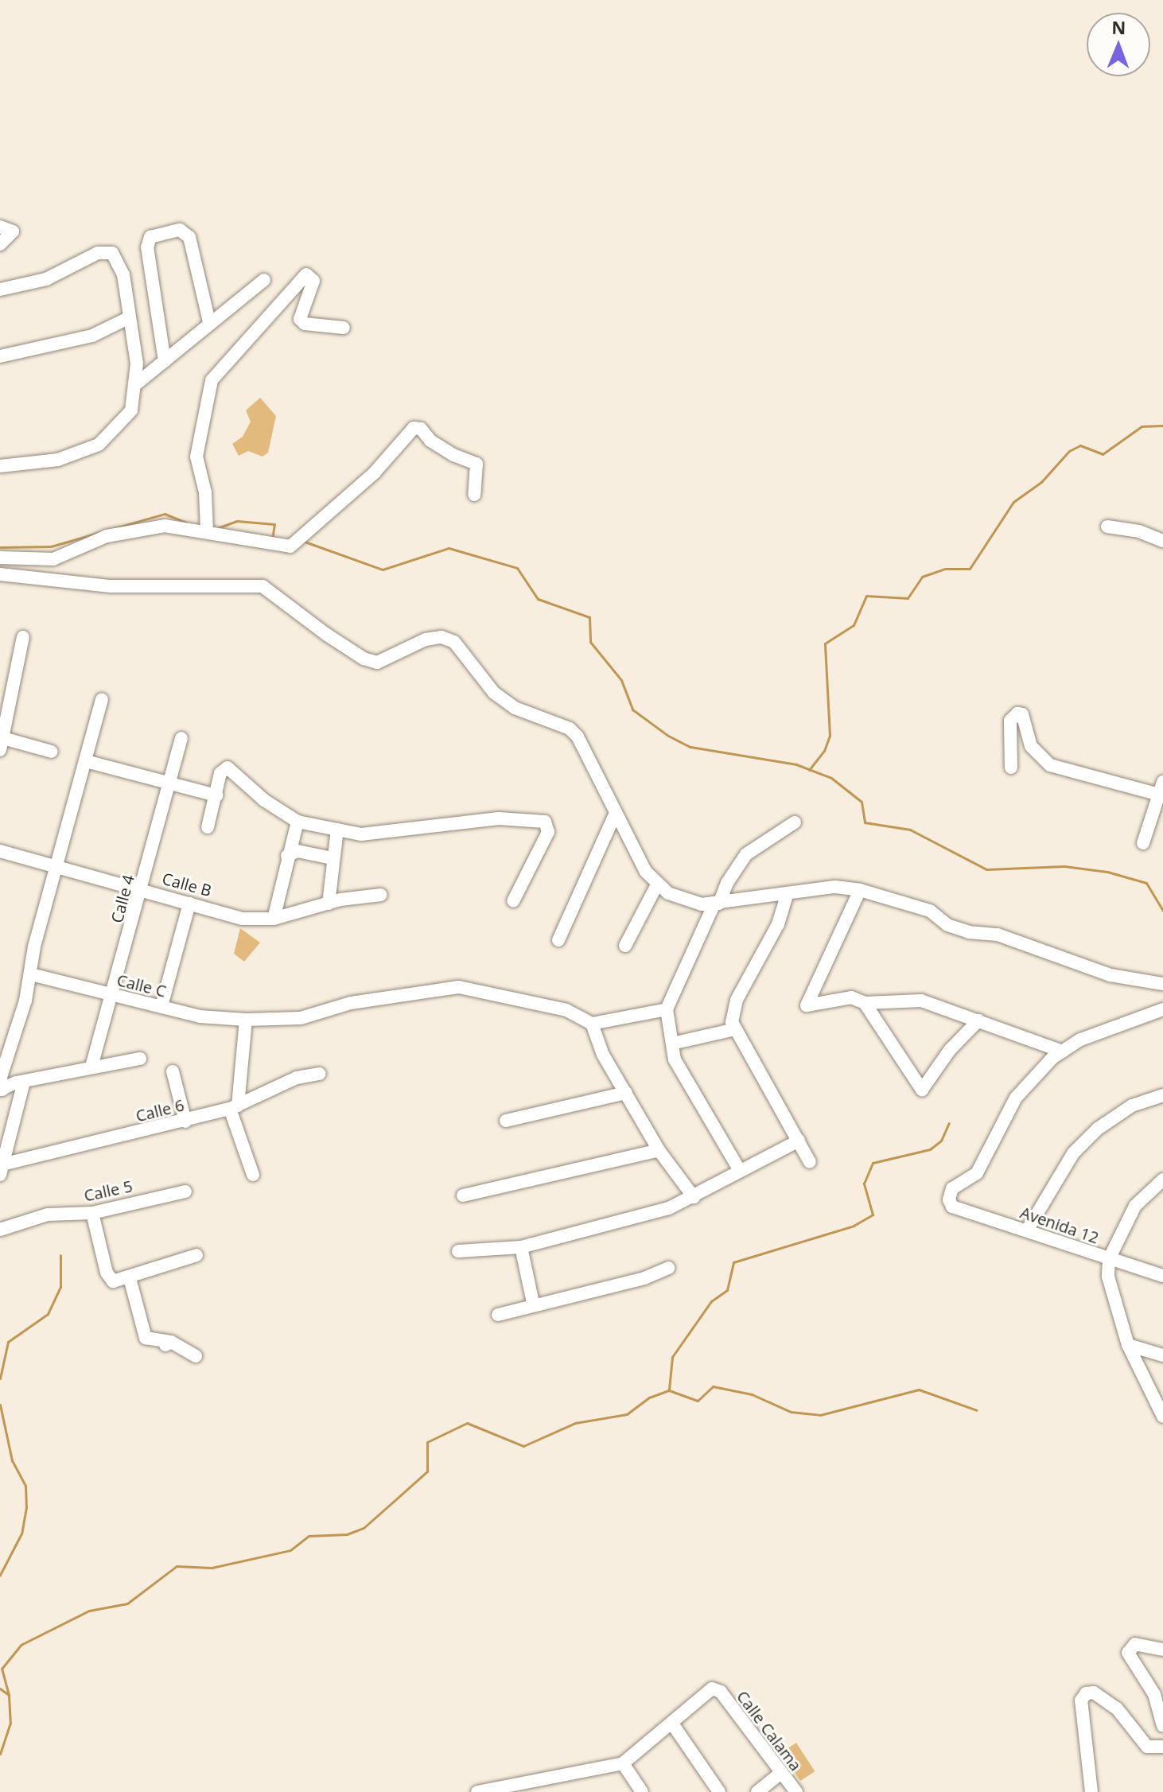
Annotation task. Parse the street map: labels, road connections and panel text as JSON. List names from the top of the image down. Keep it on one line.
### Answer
{"streets":{"street":["Calle B","Calle 4","Calle C","Calle 6","Calle 5","Avenida 12","Calle Calama"]},"crossings":[["Calle B","Calle 4"],["Calle 4","Calle C"]],"north":"top"}
